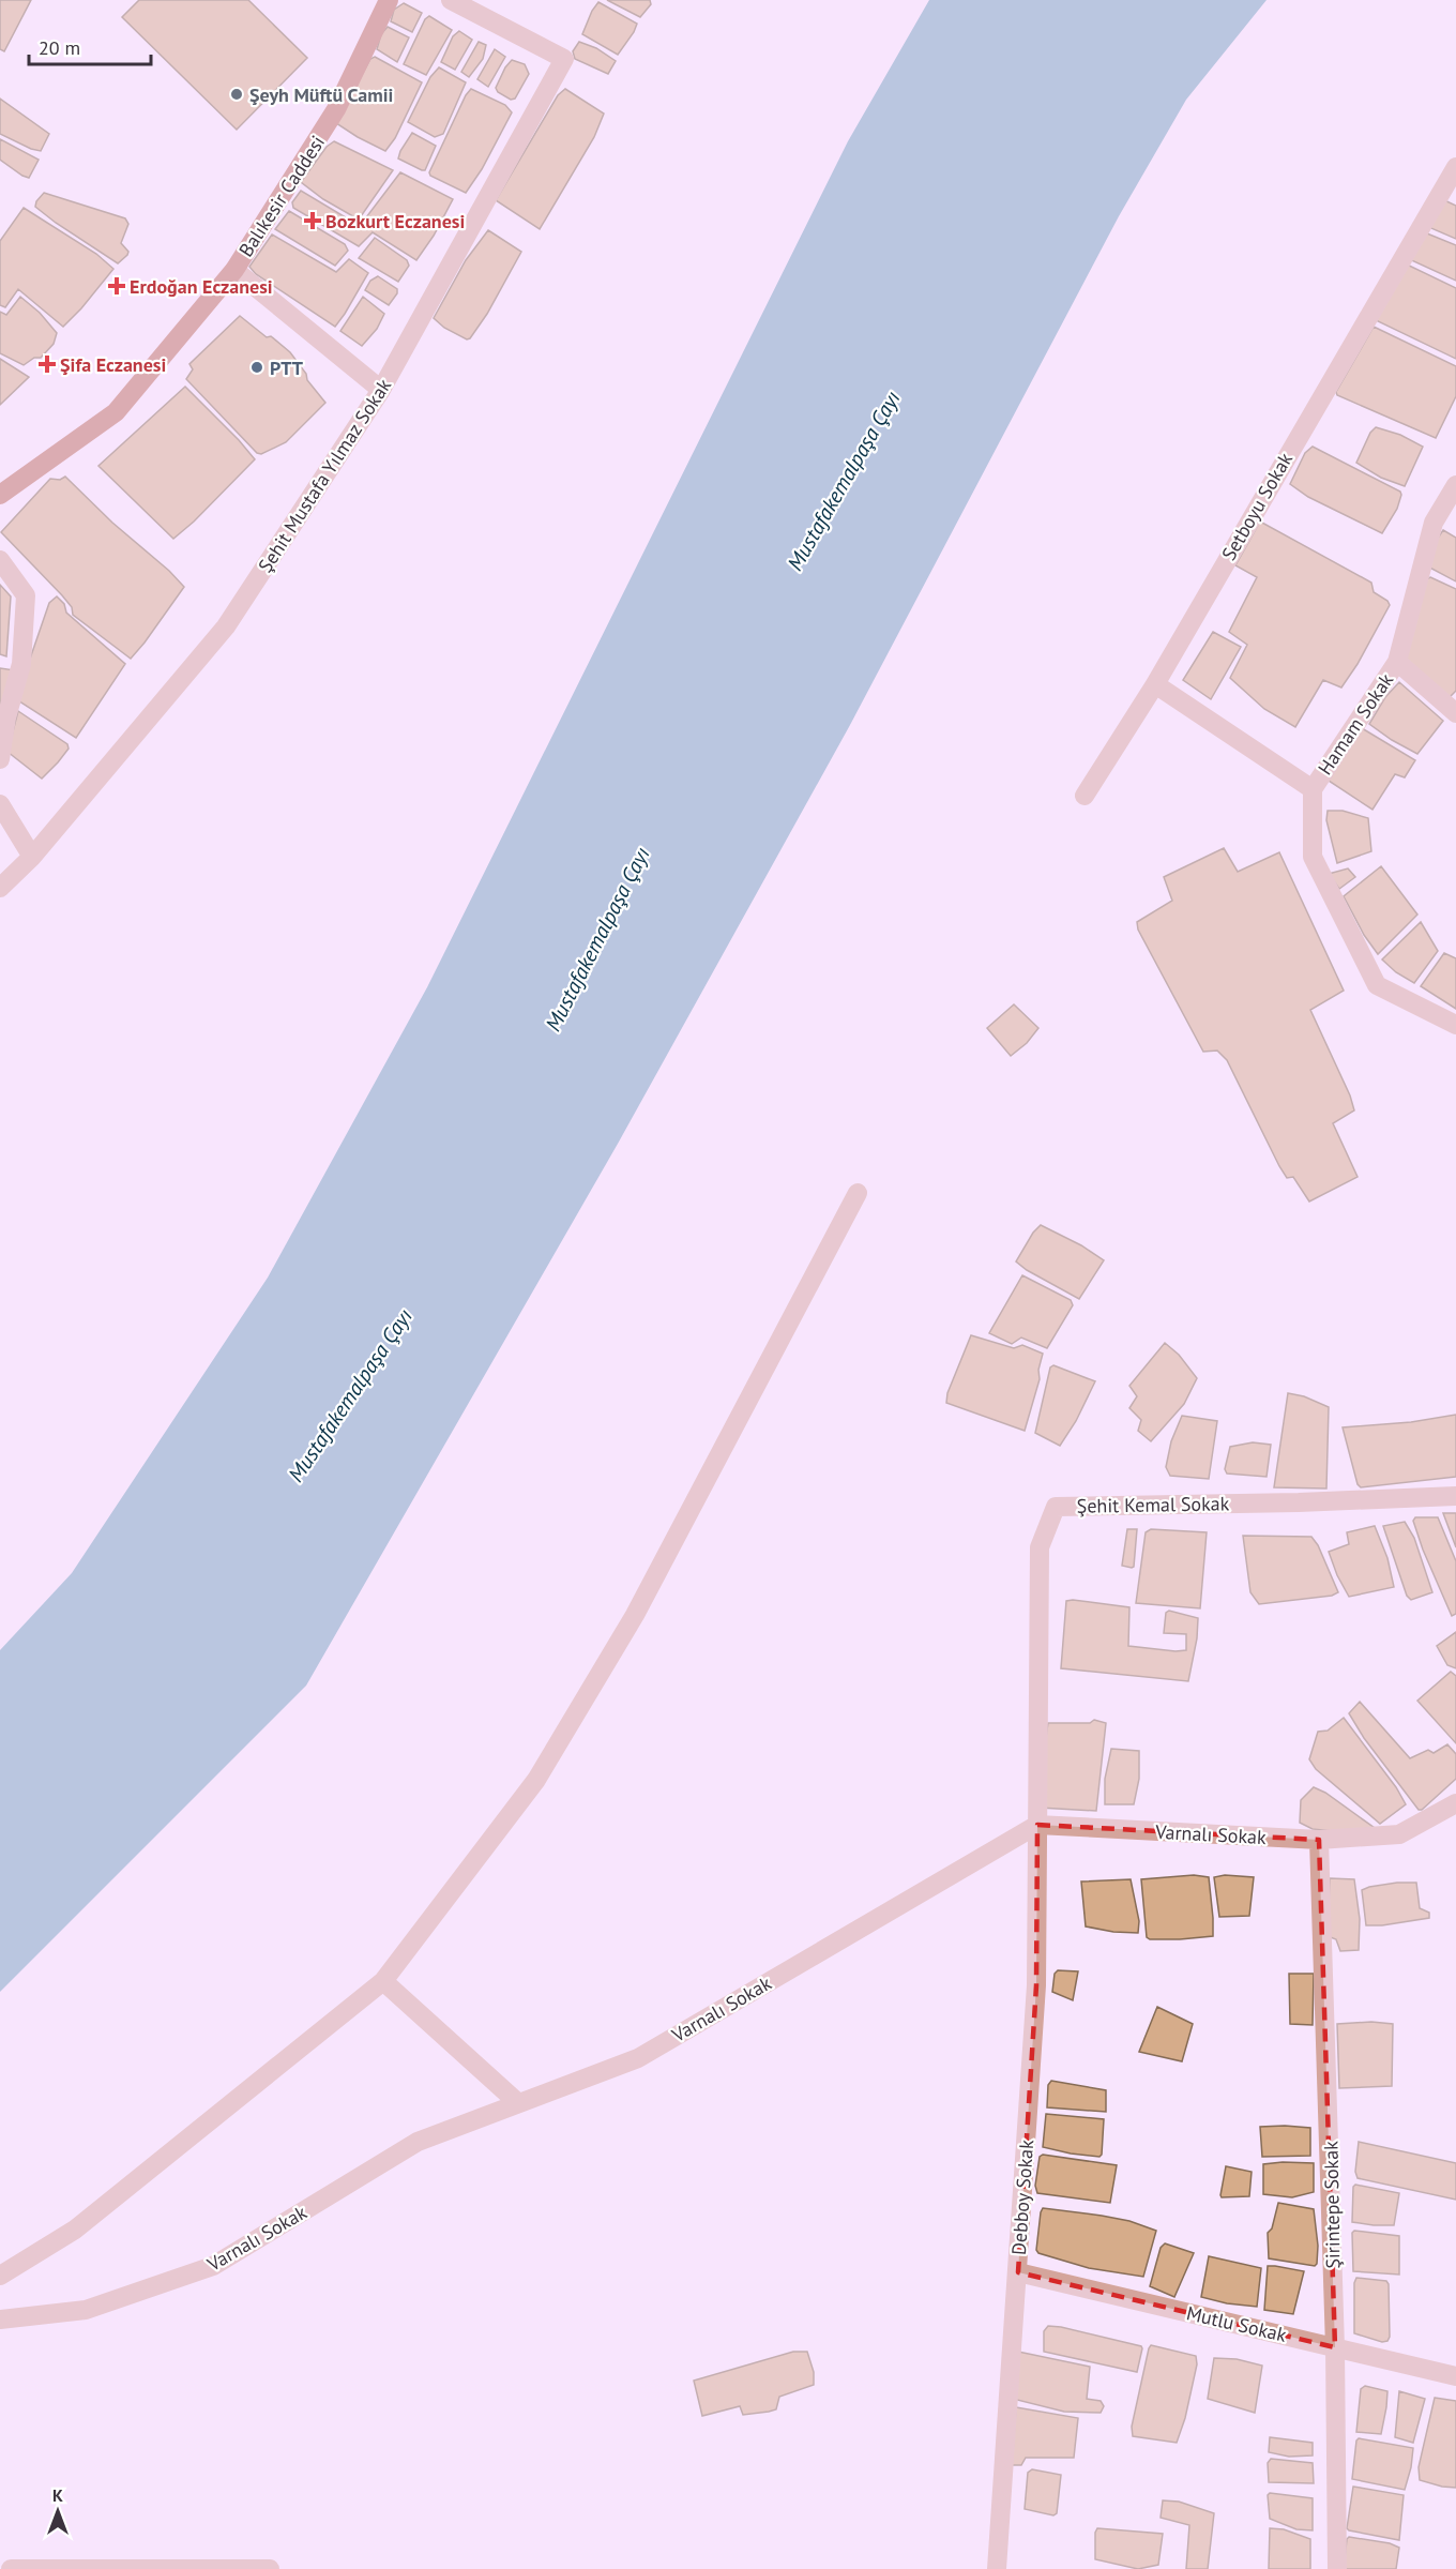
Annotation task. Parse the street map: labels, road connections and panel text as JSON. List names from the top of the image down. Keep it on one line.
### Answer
{"streets":{"main road":["Balıkesir Caddesi"],"street":["Şehit Mustafa Yılmaz Sokak","Setboyu Sokak","Hamam Sokak","Şehit Kemal Sokak","Varnalı Sokak","Debboy Sokak","Şirintepe Sokak","Mutlu Sokak"]},"crossings":[["Şehit Kemal Sokak","Varnalı Sokak"],["Şehit Kemal Sokak","Debboy Sokak"],["Varnalı Sokak","Debboy Sokak"],["Varnalı Sokak","Şirintepe Sokak"],["Debboy Sokak","Mutlu Sokak"],["Şirintepe Sokak","Mutlu Sokak"]],"water":["Mustafakemalpaşa Çayı"],"places":{"other":["Şeyh Müftü Camii","PTT"],"health":["Bozkurt Eczanesi","Erdoğan Eczanesi","Şifa Eczanesi"]},"scale_bar":"20 m","north":"top"}
